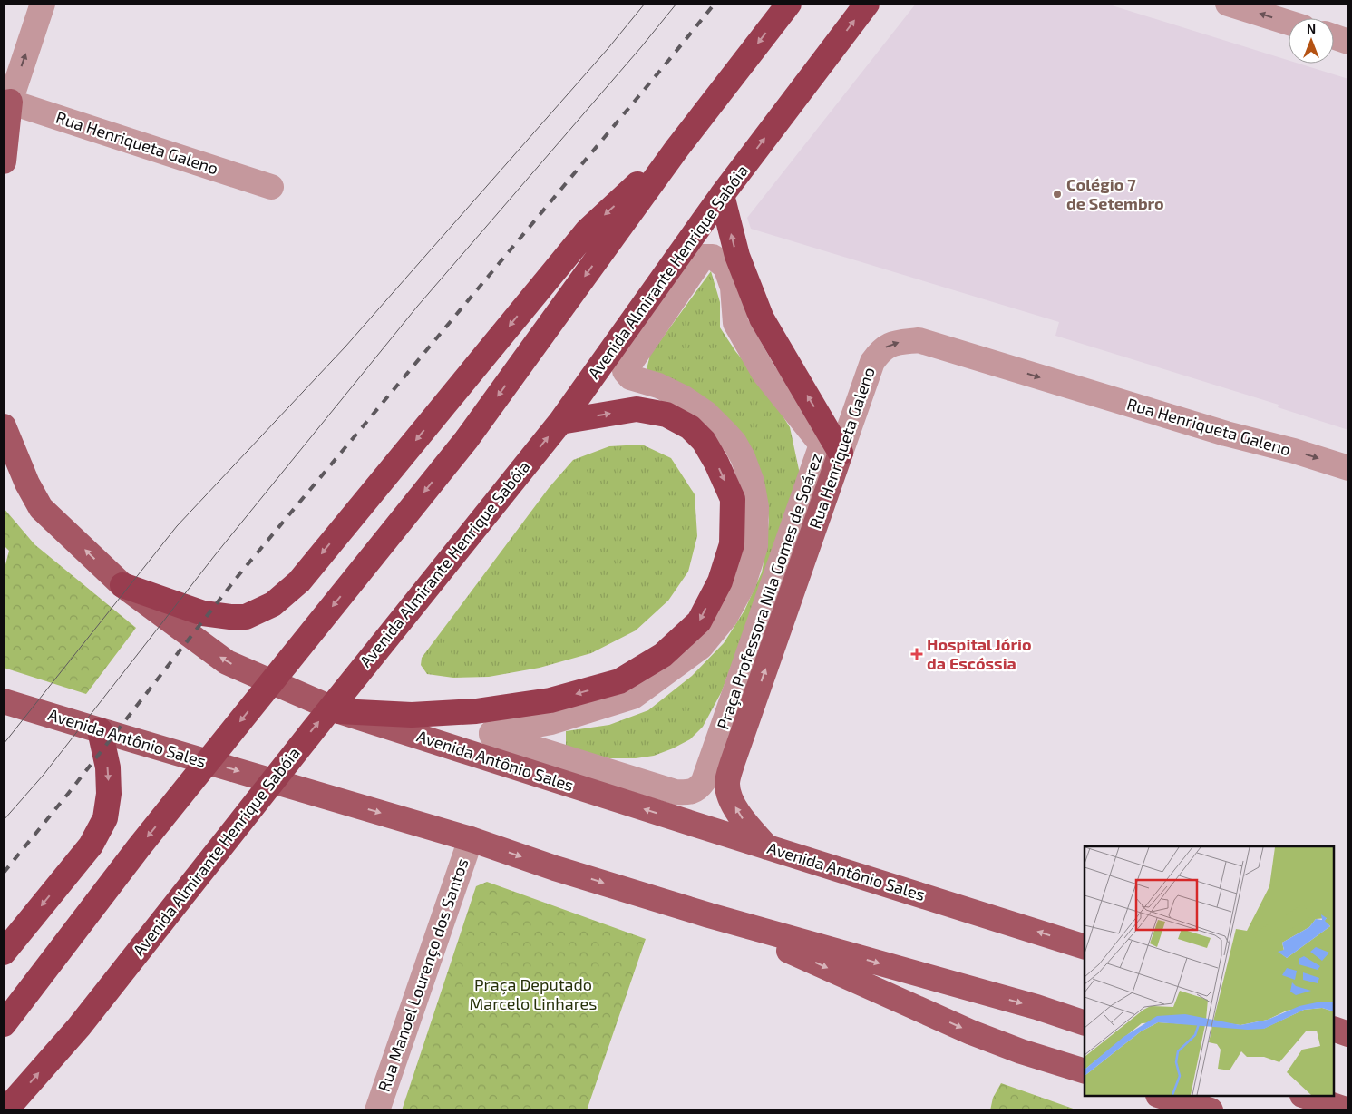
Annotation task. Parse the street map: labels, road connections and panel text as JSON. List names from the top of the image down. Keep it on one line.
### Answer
{"streets":{"highway":["Avenida Almirante Henrique Sabóia"],"main road":["Rua Henriqueta Galeno","Avenida Antônio Sales"],"street":["Praça Professora Nila Gomes de Soárez","Rua Manoel Lourenço dos Santos"]},"crossings":[["Rua Henriqueta Galeno","Avenida Antônio Sales"],["Avenida Antônio Sales","Rua Manoel Lourenço dos Santos"]],"parks":["Praça Deputado Marcelo Linhares"],"places":{"other":["Colégio 7 de Setembro"],"health":["Hospital Jório da Escóssia"]},"north":"top"}
